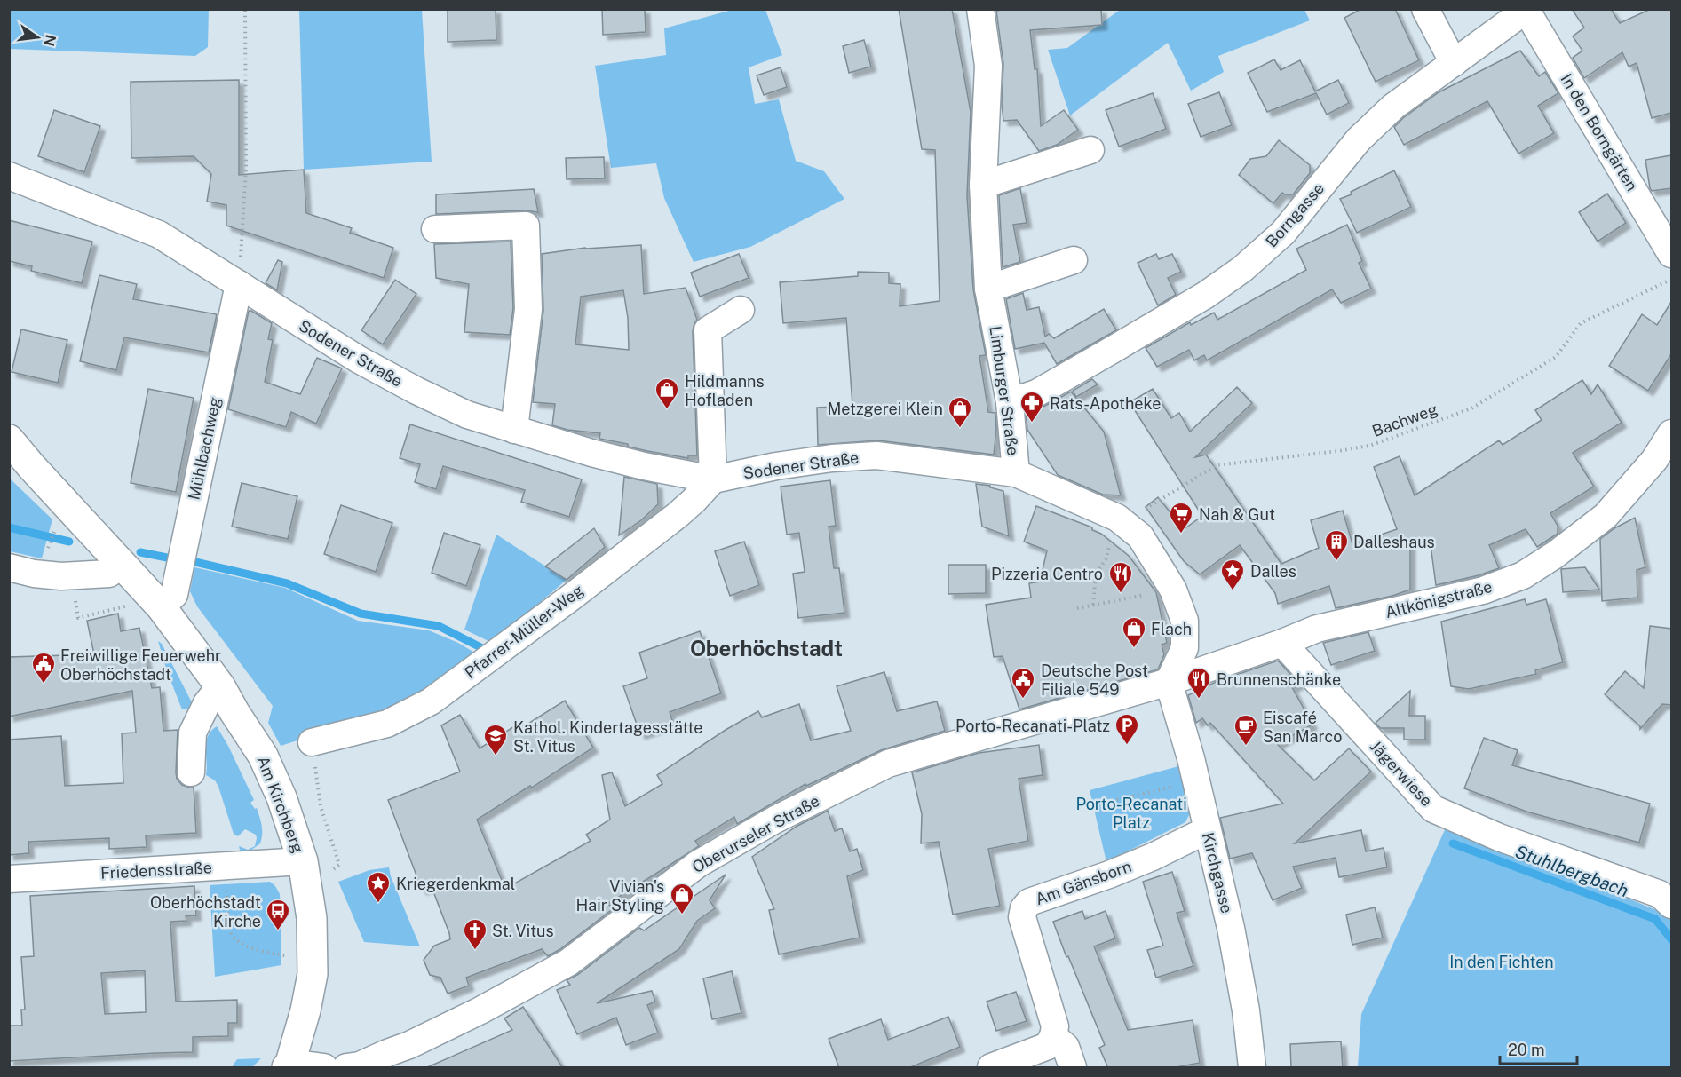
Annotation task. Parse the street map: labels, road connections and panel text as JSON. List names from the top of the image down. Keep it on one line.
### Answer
{"streets":{"main road":["Am Kirchberg"],"street":["In den Borngärten","Borngasse","Sodener Straße","Limburger Straße","Mühlbachweg","Altkönigstraße","Pfarrer-Müller-Weg","Jägerwiese","Oberurseler Straße","Friedensstraße","Kirchgasse","Am Gänsborn"],"path":["Bachweg"]},"crossings":[["In den Borngärten","Borngasse"],["Borngasse","Limburger Straße"],["Sodener Straße","Limburger Straße"],["Sodener Straße","Mühlbachweg"],["Sodener Straße","Pfarrer-Müller-Weg"],["Limburger Straße","Bachweg"],["Limburger Straße","Altkönigstraße"],["Limburger Straße","Oberurseler Straße"],["Limburger Straße","Kirchgasse"],["Mühlbachweg","Am Kirchberg"],["Altkönigstraße","Jägerwiese"],["Altkönigstraße","Oberurseler Straße"],["Altkönigstraße","Kirchgasse"],["Am Kirchberg","Friedensstraße"],["Oberurseler Straße","Kirchgasse"],["Kirchgasse","Am Gänsborn"]],"districts":["Oberhöchstadt"],"water":["Stuhlbergbach"],"parks":["Porto-Recanati Platz","In den Fichten"],"places":{"shop":["Hildmanns Hofladen","Metzgerei Klein","Flach","Vivian's Hair Styling"],"pharmacy":["Rats-Apotheke"],"supermarket":["Nah & Gut"],"building":["Dalleshaus"],"place":["Dalles","Kriegerdenkmal"],"restaurant":["Pizzeria Centro","Brunnenschänke"],"public building":["Freiwillige Feuerwehr Oberhöchstadt","Deutsche Post Filiale 549"],"parking":["Porto-Recanati-Platz"],"cafe":["Eiscafé San Marco"],"school or university":["Kathol. Kindertagesstätte St. Vitus"],"bus stop":["Oberhöchstadt Kirche"],"church":["St. Vitus"]},"scale_bar":"20 m","north":"right"}
